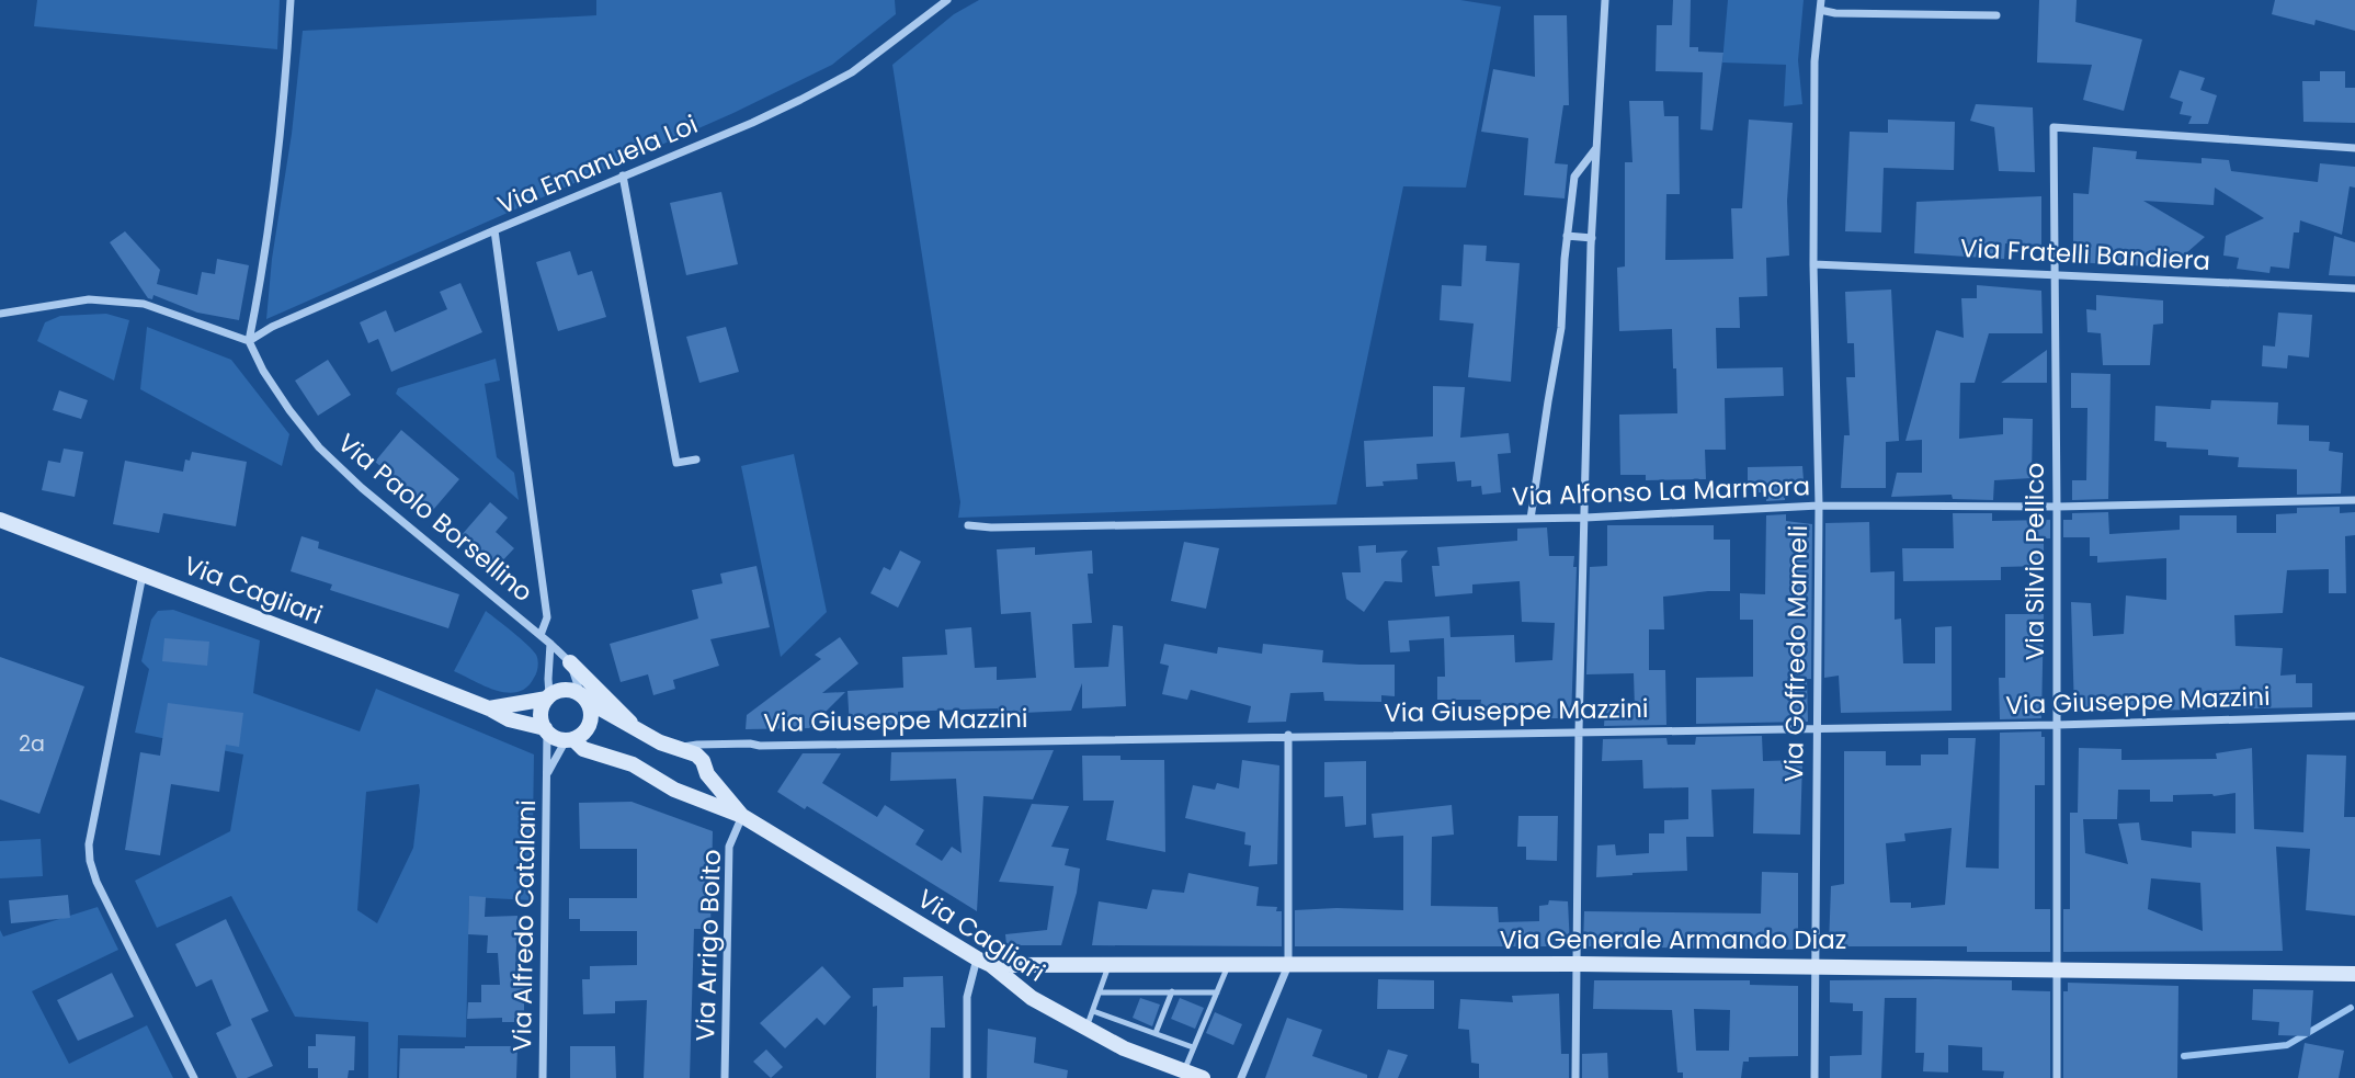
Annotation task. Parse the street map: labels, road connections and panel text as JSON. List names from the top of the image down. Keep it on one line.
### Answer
{"streets":{"street":["Via Emanuela Loi","Via Fratelli Bandiera","Via Alfonso La Marmora","Via Paolo Borsellino","Via Silvio Pellico","Via Cagliari","Via Goffredo Mameli","Via Giuseppe Mazzini","Via Alfredo Catalani","Via Generale Armando Diaz","Via Arrigo Boito"]},"crossings":[["Via Emanuela Loi","Via Paolo Borsellino"],["Via Fratelli Bandiera","Via Silvio Pellico"],["Via Fratelli Bandiera","Via Goffredo Mameli"],["Via Alfonso La Marmora","Via Silvio Pellico"],["Via Alfonso La Marmora","Via Goffredo Mameli"],["Via Paolo Borsellino","Via Cagliari"],["Via Paolo Borsellino","Via Alfredo Catalani"],["Via Silvio Pellico","Via Giuseppe Mazzini"],["Via Silvio Pellico","Via Generale Armando Diaz"],["Via Cagliari","Via Giuseppe Mazzini"],["Via Cagliari","Via Alfredo Catalani"],["Via Cagliari","Via Generale Armando Diaz"],["Via Cagliari","Via Arrigo Boito"],["Via Goffredo Mameli","Via Giuseppe Mazzini"],["Via Goffredo Mameli","Via Generale Armando Diaz"]],"house_numbers":["2a"]}
